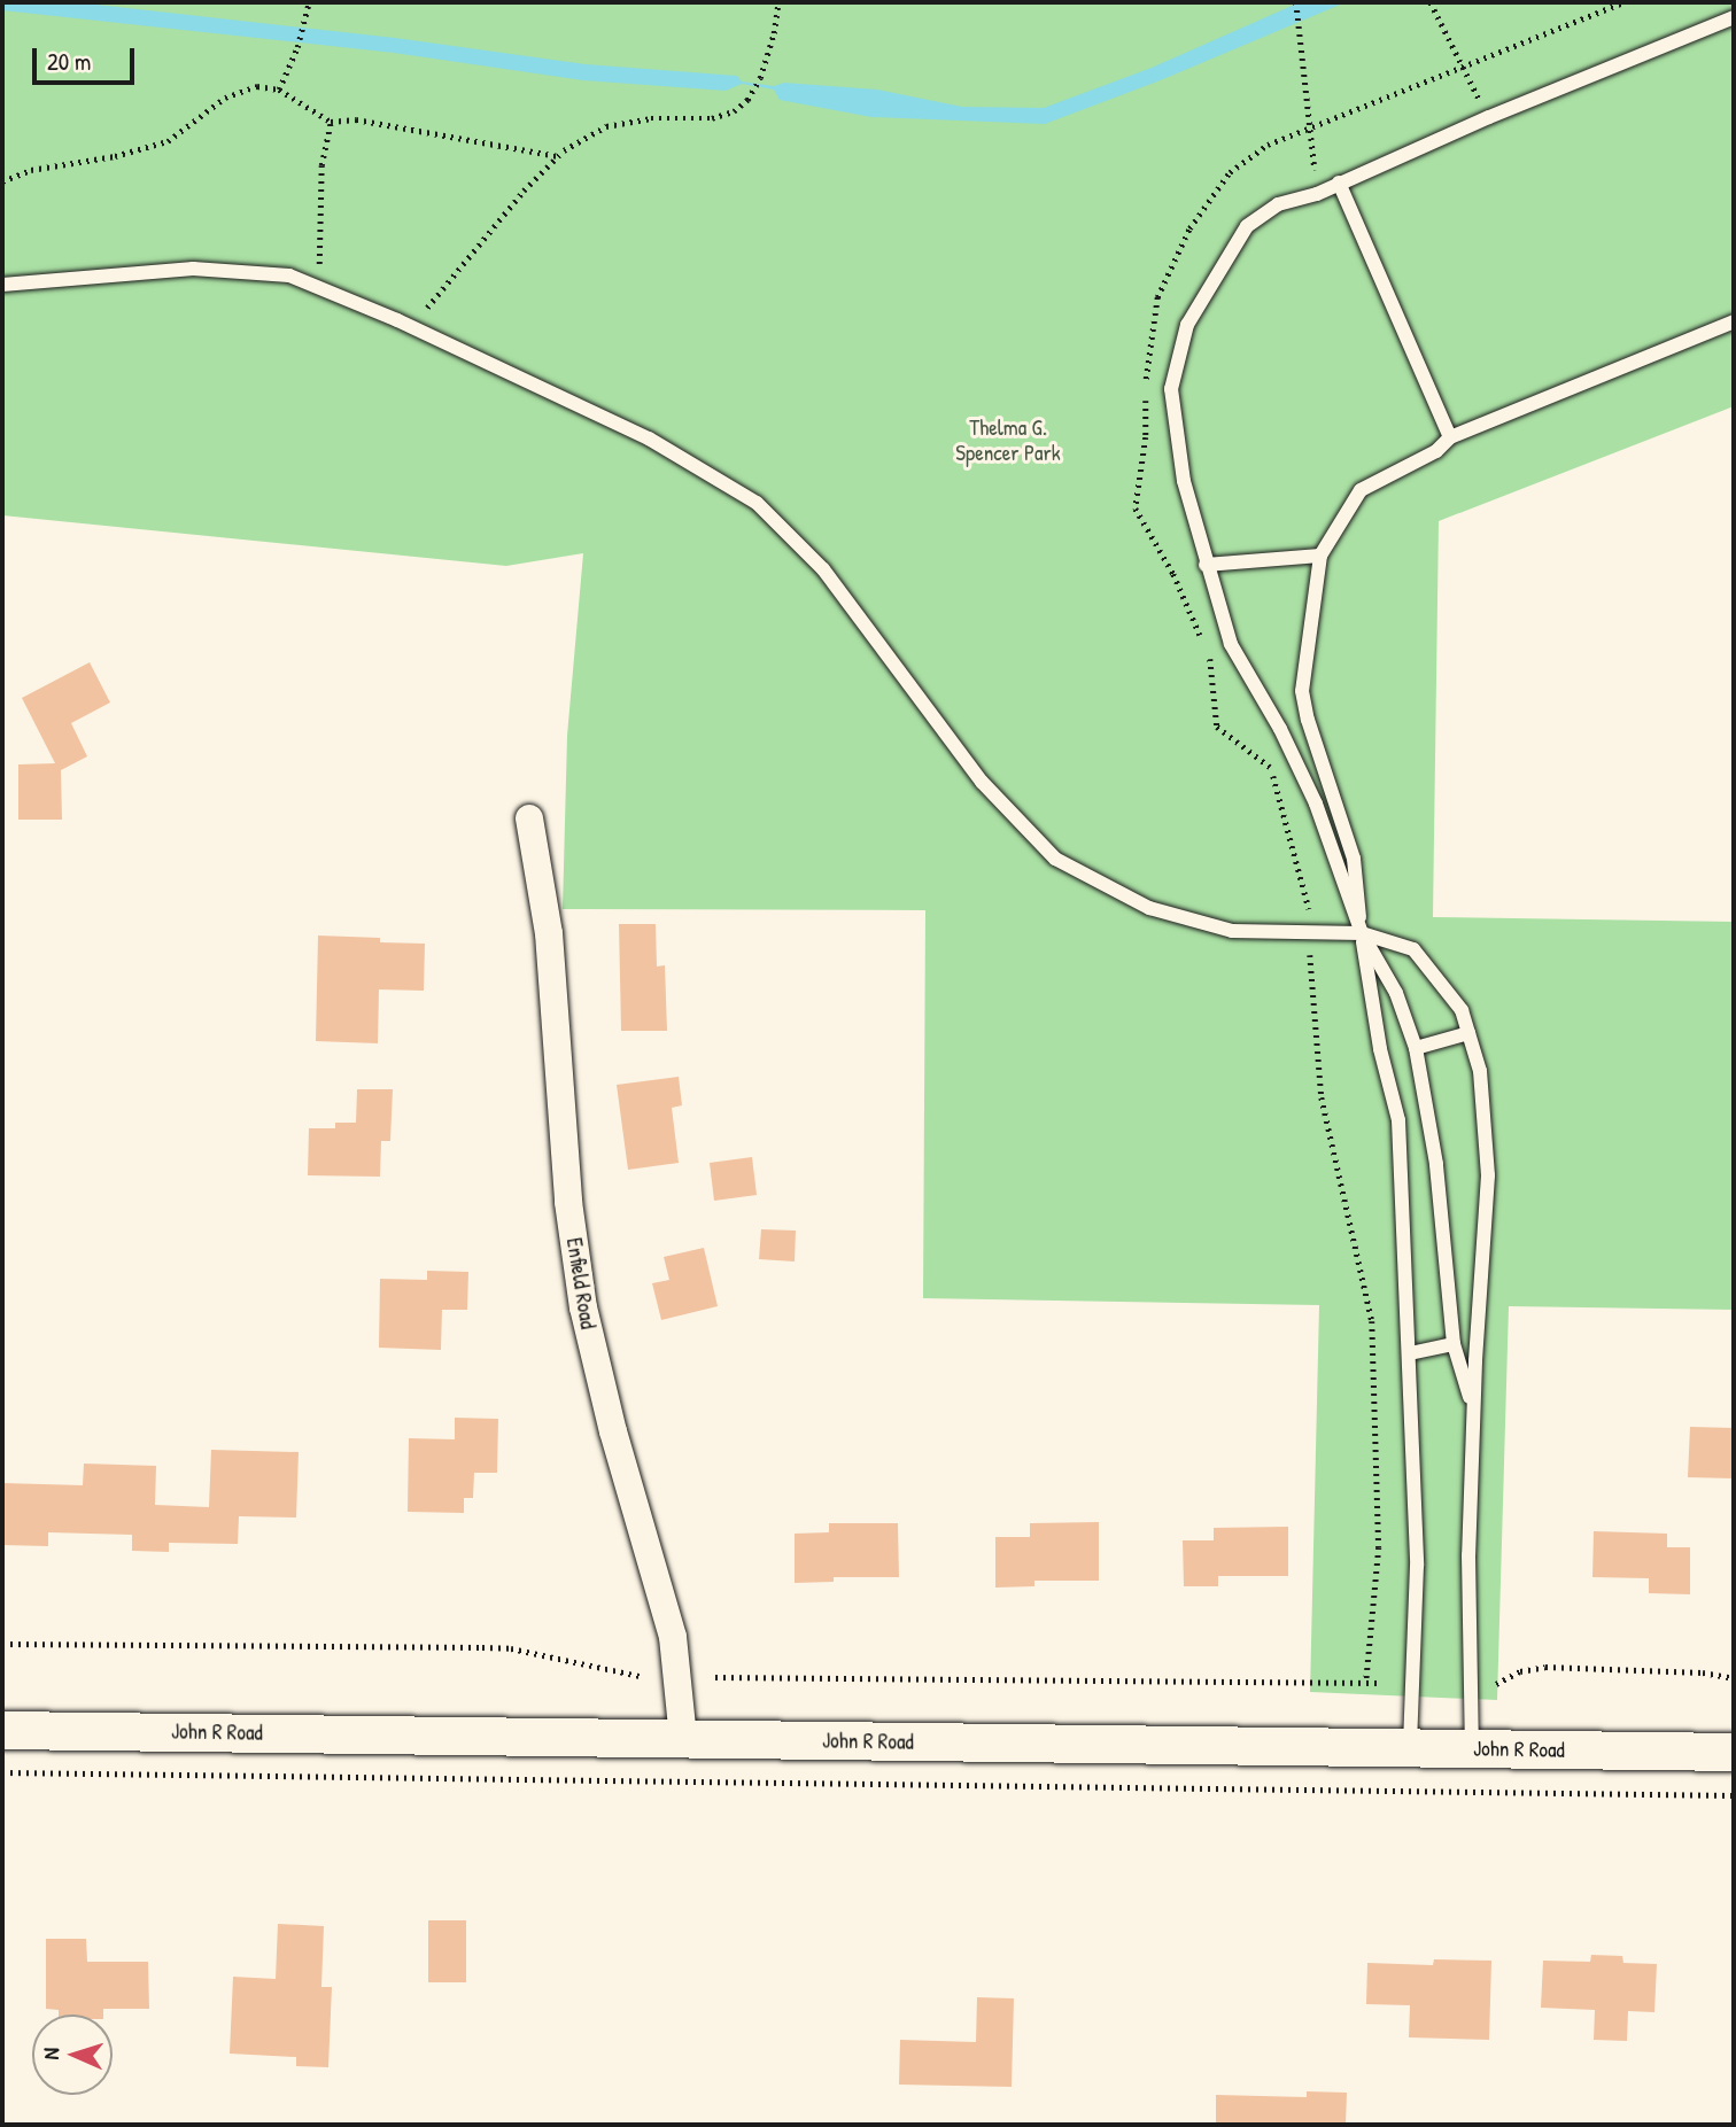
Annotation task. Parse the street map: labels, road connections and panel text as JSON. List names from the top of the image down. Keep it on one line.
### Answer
{"streets":{"main road":["John R Road"],"street":["Enfield Road"]},"crossings":[["Enfield Road","John R Road"]],"parks":["Thelma G. Spencer Park"],"scale_bar":"20 m","north":"left"}
